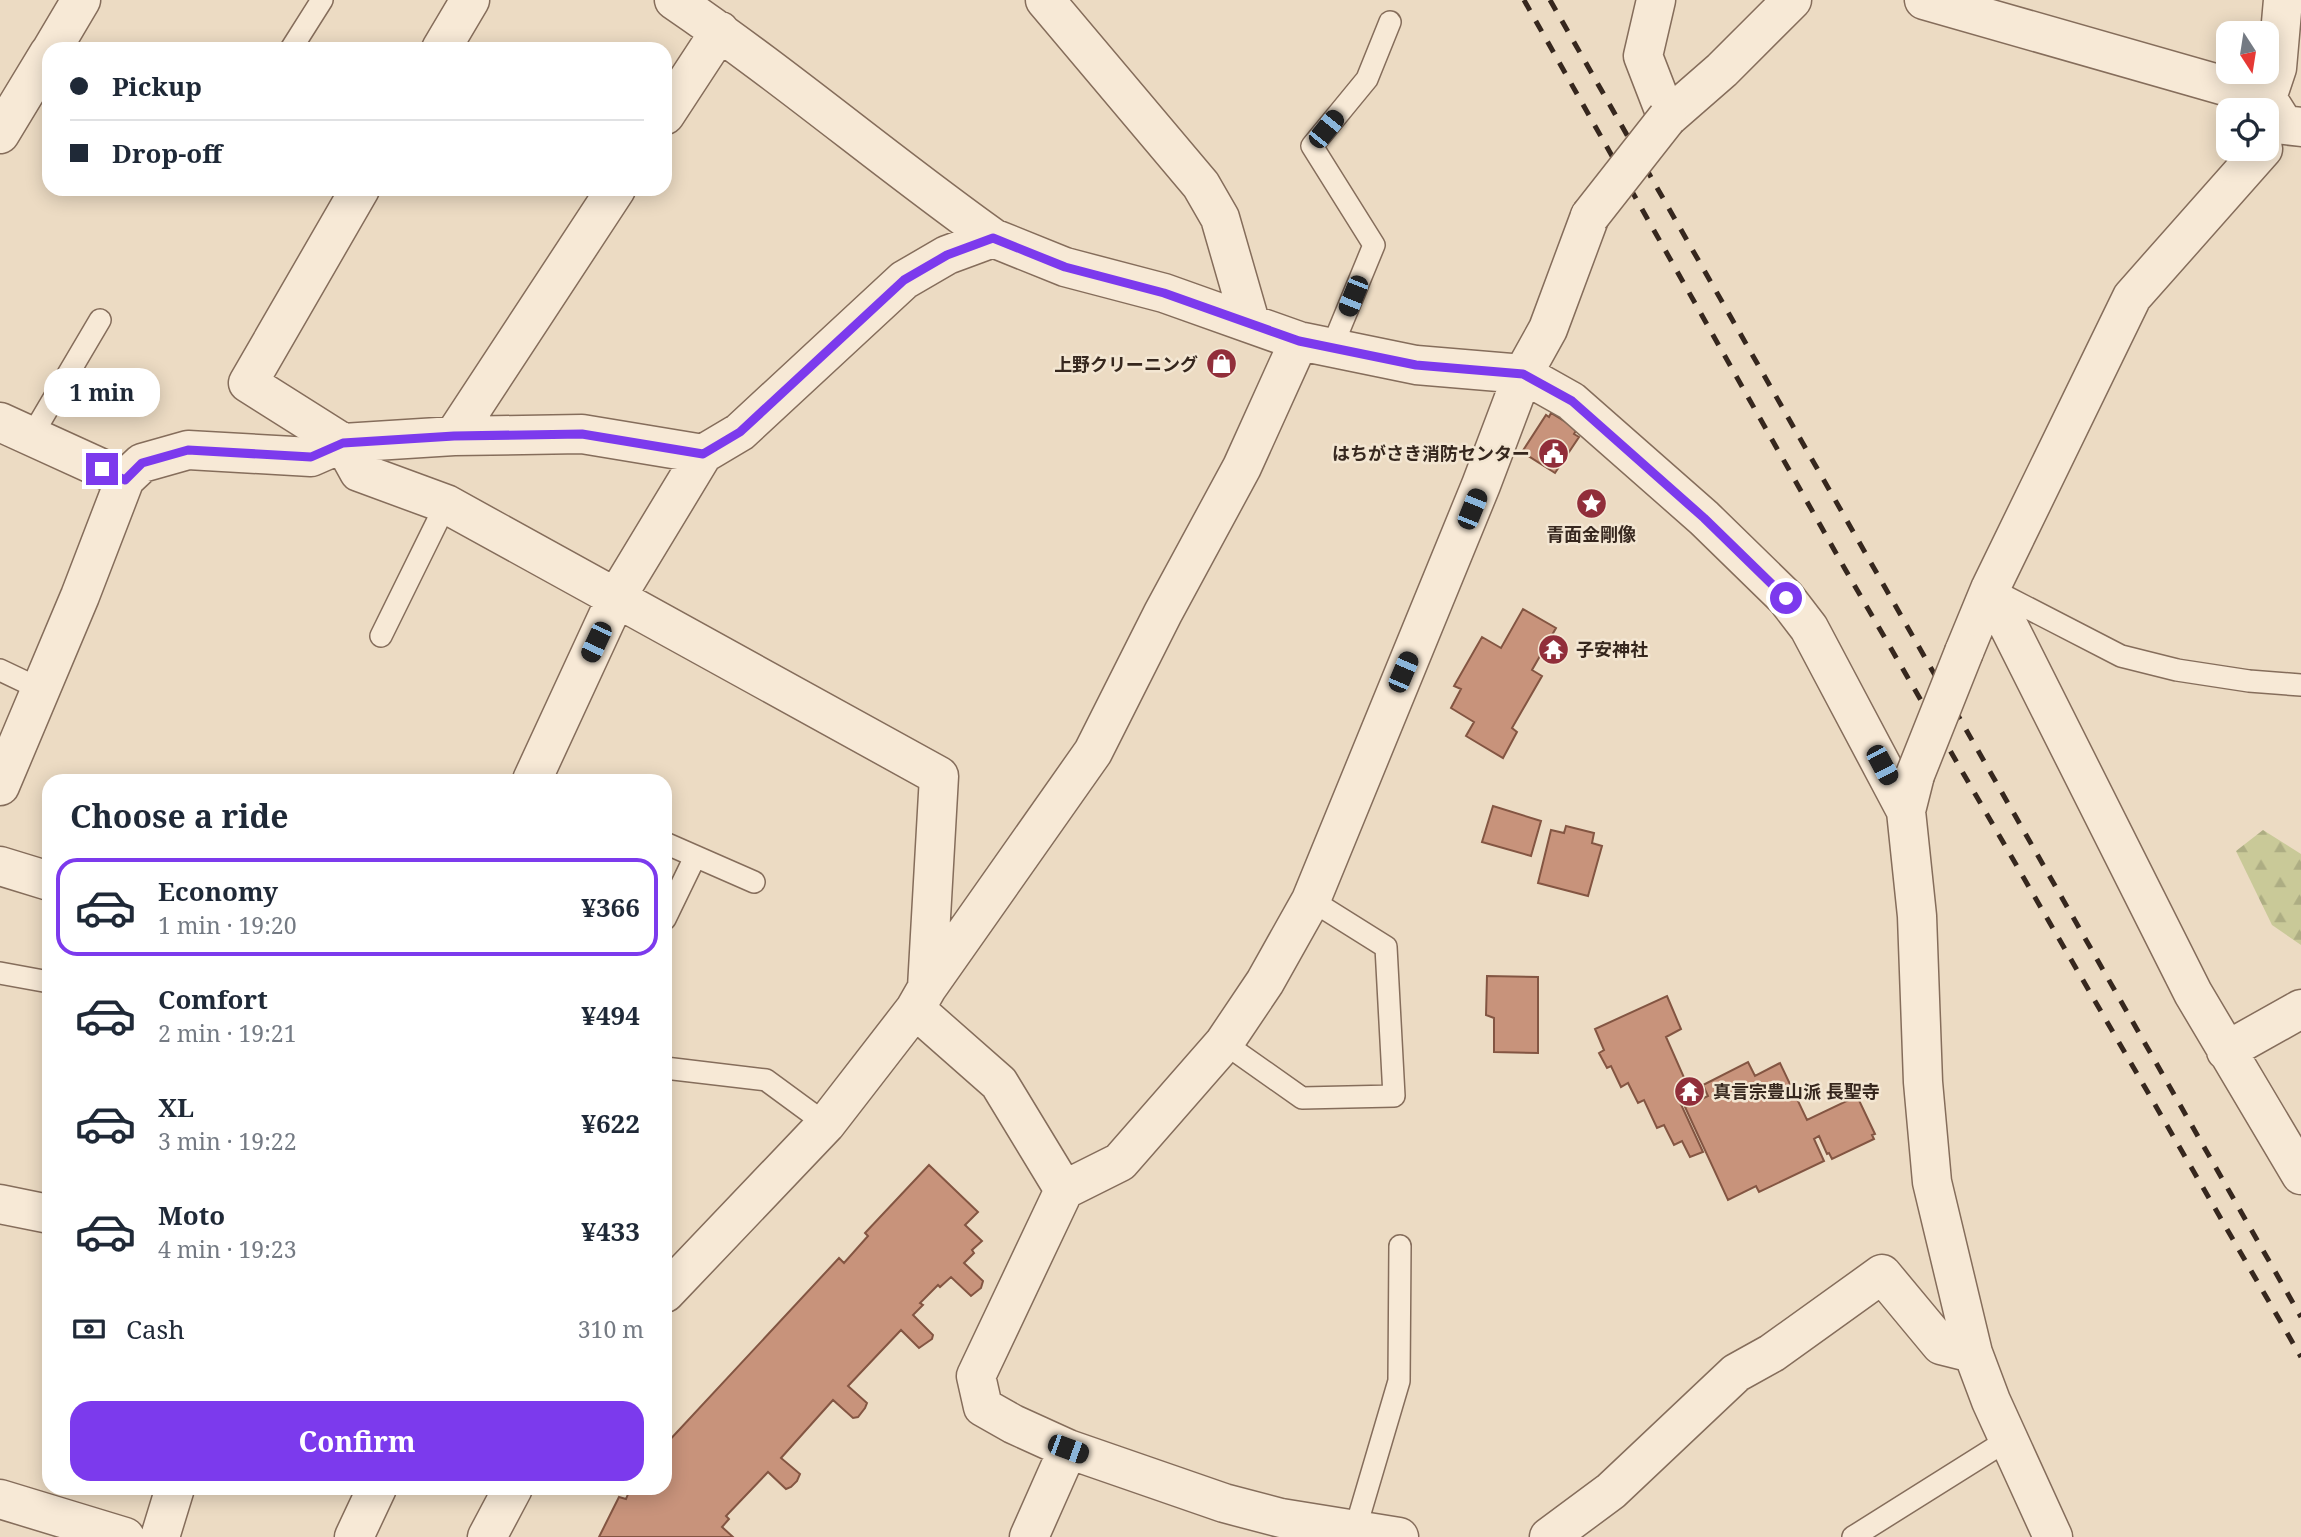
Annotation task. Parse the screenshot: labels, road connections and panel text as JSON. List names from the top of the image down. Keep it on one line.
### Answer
{"places":{"shop":["上野クリーニング"],"public building":["はちがさき消防センター"],"place":["青面金剛像"],"temple":["子安神社","真言宗豊山派 長聖寺"]},"north":"bottom","page":{"banner":["Pickup","Drop-off"],"bubble":"1 min","heading":"Choose a ride","list":[{"name":"Economy","note":"1 min · 19:20","value":"¥366"},{"name":"Comfort","note":"2 min · 19:21","value":"¥494"},{"name":"XL","note":"3 min · 19:22","value":"¥622"},{"name":"Moto","note":"4 min · 19:23","value":"¥433"}],"pay":["Cash","310 m"],"buttons":"Confirm"}}
